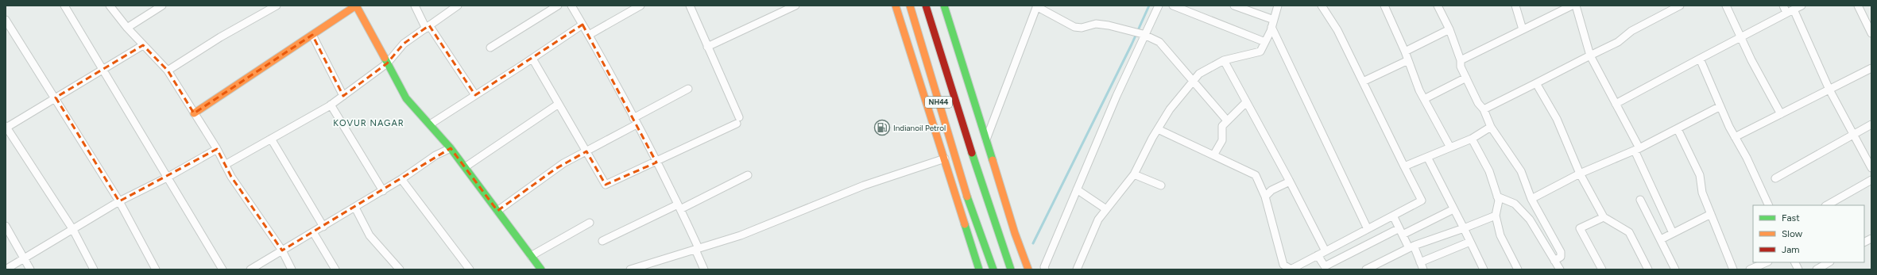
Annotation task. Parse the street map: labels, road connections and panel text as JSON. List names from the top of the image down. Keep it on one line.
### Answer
{"streets":{"main road":["NH44"]},"districts":["KOVUR NAGAR"],"places":{"fuel station":["Indianoil Petrol"]},"legend":["Fast","Slow","Jam"]}
